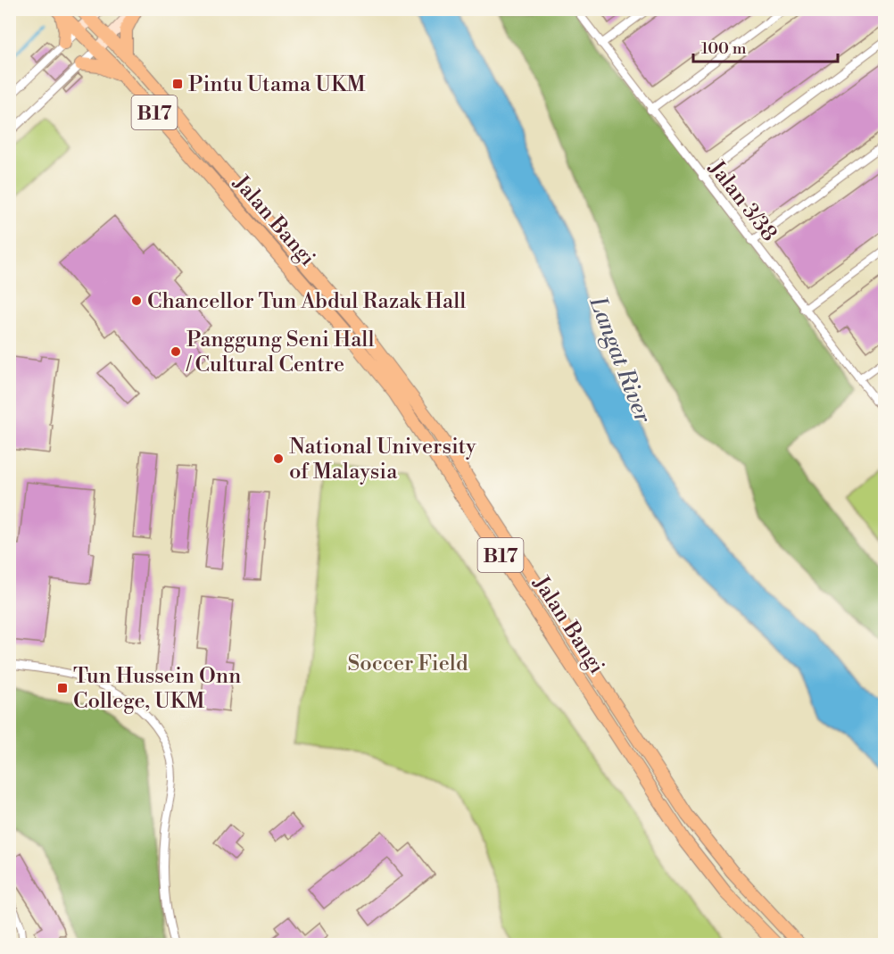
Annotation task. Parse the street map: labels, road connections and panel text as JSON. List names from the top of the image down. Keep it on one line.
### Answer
{"streets":{"main road":["B17","Jalan Bangi"],"street":["Jalan 3/38"]},"water":["Langat River"],"parks":["Soccer Field"],"places":{"transit":["Pintu Utama UKM","Tun Hussein Onn College, UKM"],"other":["Chancellor Tun Abdul Razak Hall","Panggung Seni Hall / Cultural Centre","National University of Malaysia"]},"scale_bar":"100 m"}
